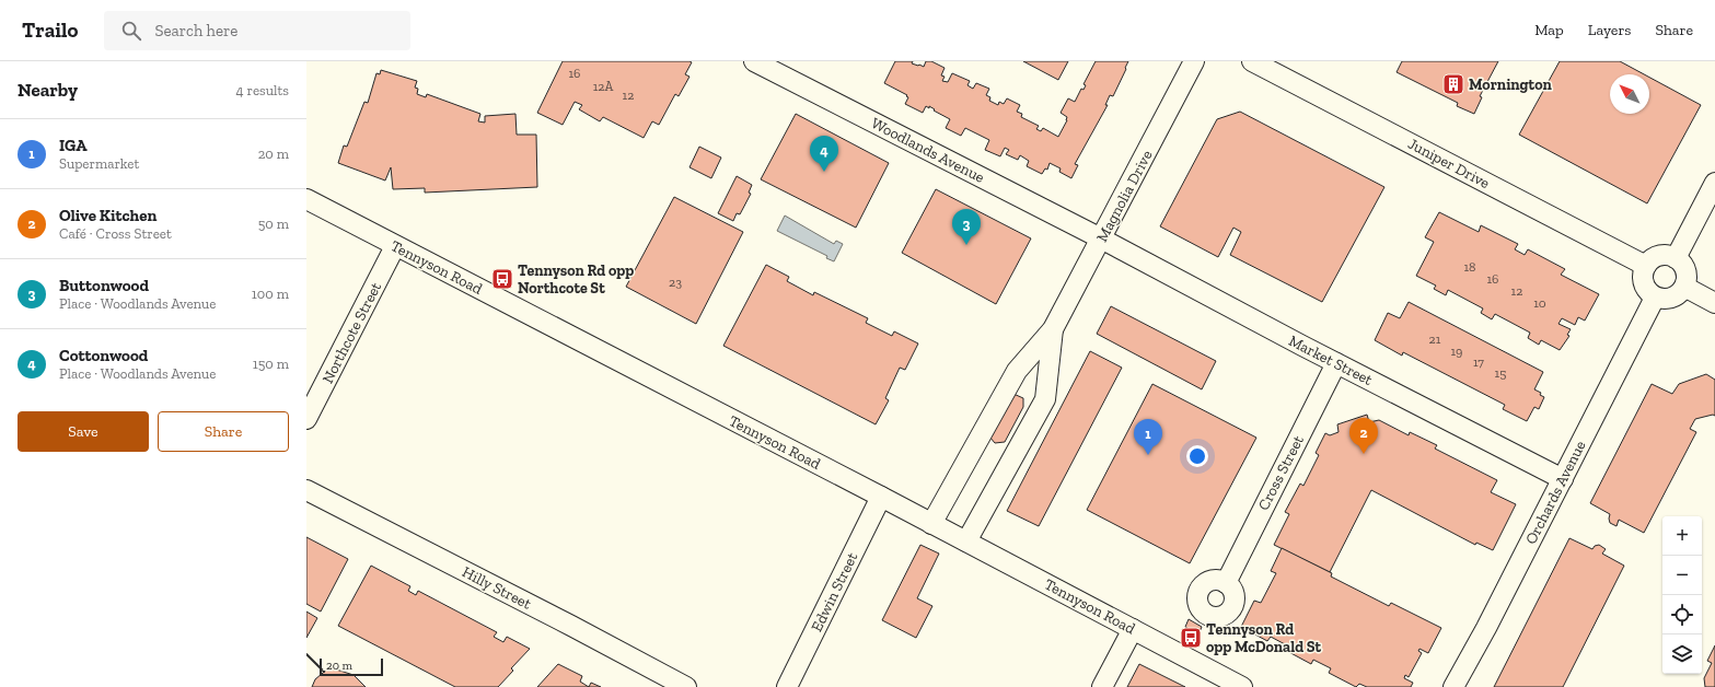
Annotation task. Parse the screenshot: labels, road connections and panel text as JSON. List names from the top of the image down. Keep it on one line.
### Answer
{"streets":{"street":["Woodlands Avenue","Juniper Drive","Magnolia Drive","Tennyson Road","Northcote Street","Market Street","Cross Street","Orchards Avenue","Hilly Street","Edwin Street"]},"crossings":[["Woodlands Avenue","Magnolia Drive"],["Woodlands Avenue","Market Street"],["Juniper Drive","Orchards Avenue"],["Magnolia Drive","Tennyson Road"],["Magnolia Drive","Market Street"],["Tennyson Road","Northcote Street"],["Tennyson Road","Edwin Street"],["Market Street","Cross Street"],["Market Street","Orchards Avenue"]],"places":{"building":["Mornington"],"bus stop":["Tennyson Rd opp Northcote St","Tennyson Rd opp McDonald St"]},"house_numbers":["16","12A","12","18","16","23","12","10","21","19","17","15"],"scale_bar":"20 m","north":"top left","page":{"header":"Trailo","search":"Search here","nav":["Map","Layers","Share"],"heading":["Nearby","4 results"],"list":[{"mark":"1","name":"IGA","note":"Supermarket","value":"20 m"},{"mark":"2","name":"Olive Kitchen","note":"Café · Cross Street","value":"50 m"},{"mark":"3","name":"Buttonwood","note":"Place · Woodlands Avenue","value":"100 m"},{"mark":"4","name":"Cottonwood","note":"Place · Woodlands Avenue","value":"150 m"}],"pins":["4","3","2","1"],"buttons":["Save","Share"],"map_buttons":["+","−"],"scale":"20 m"}}
